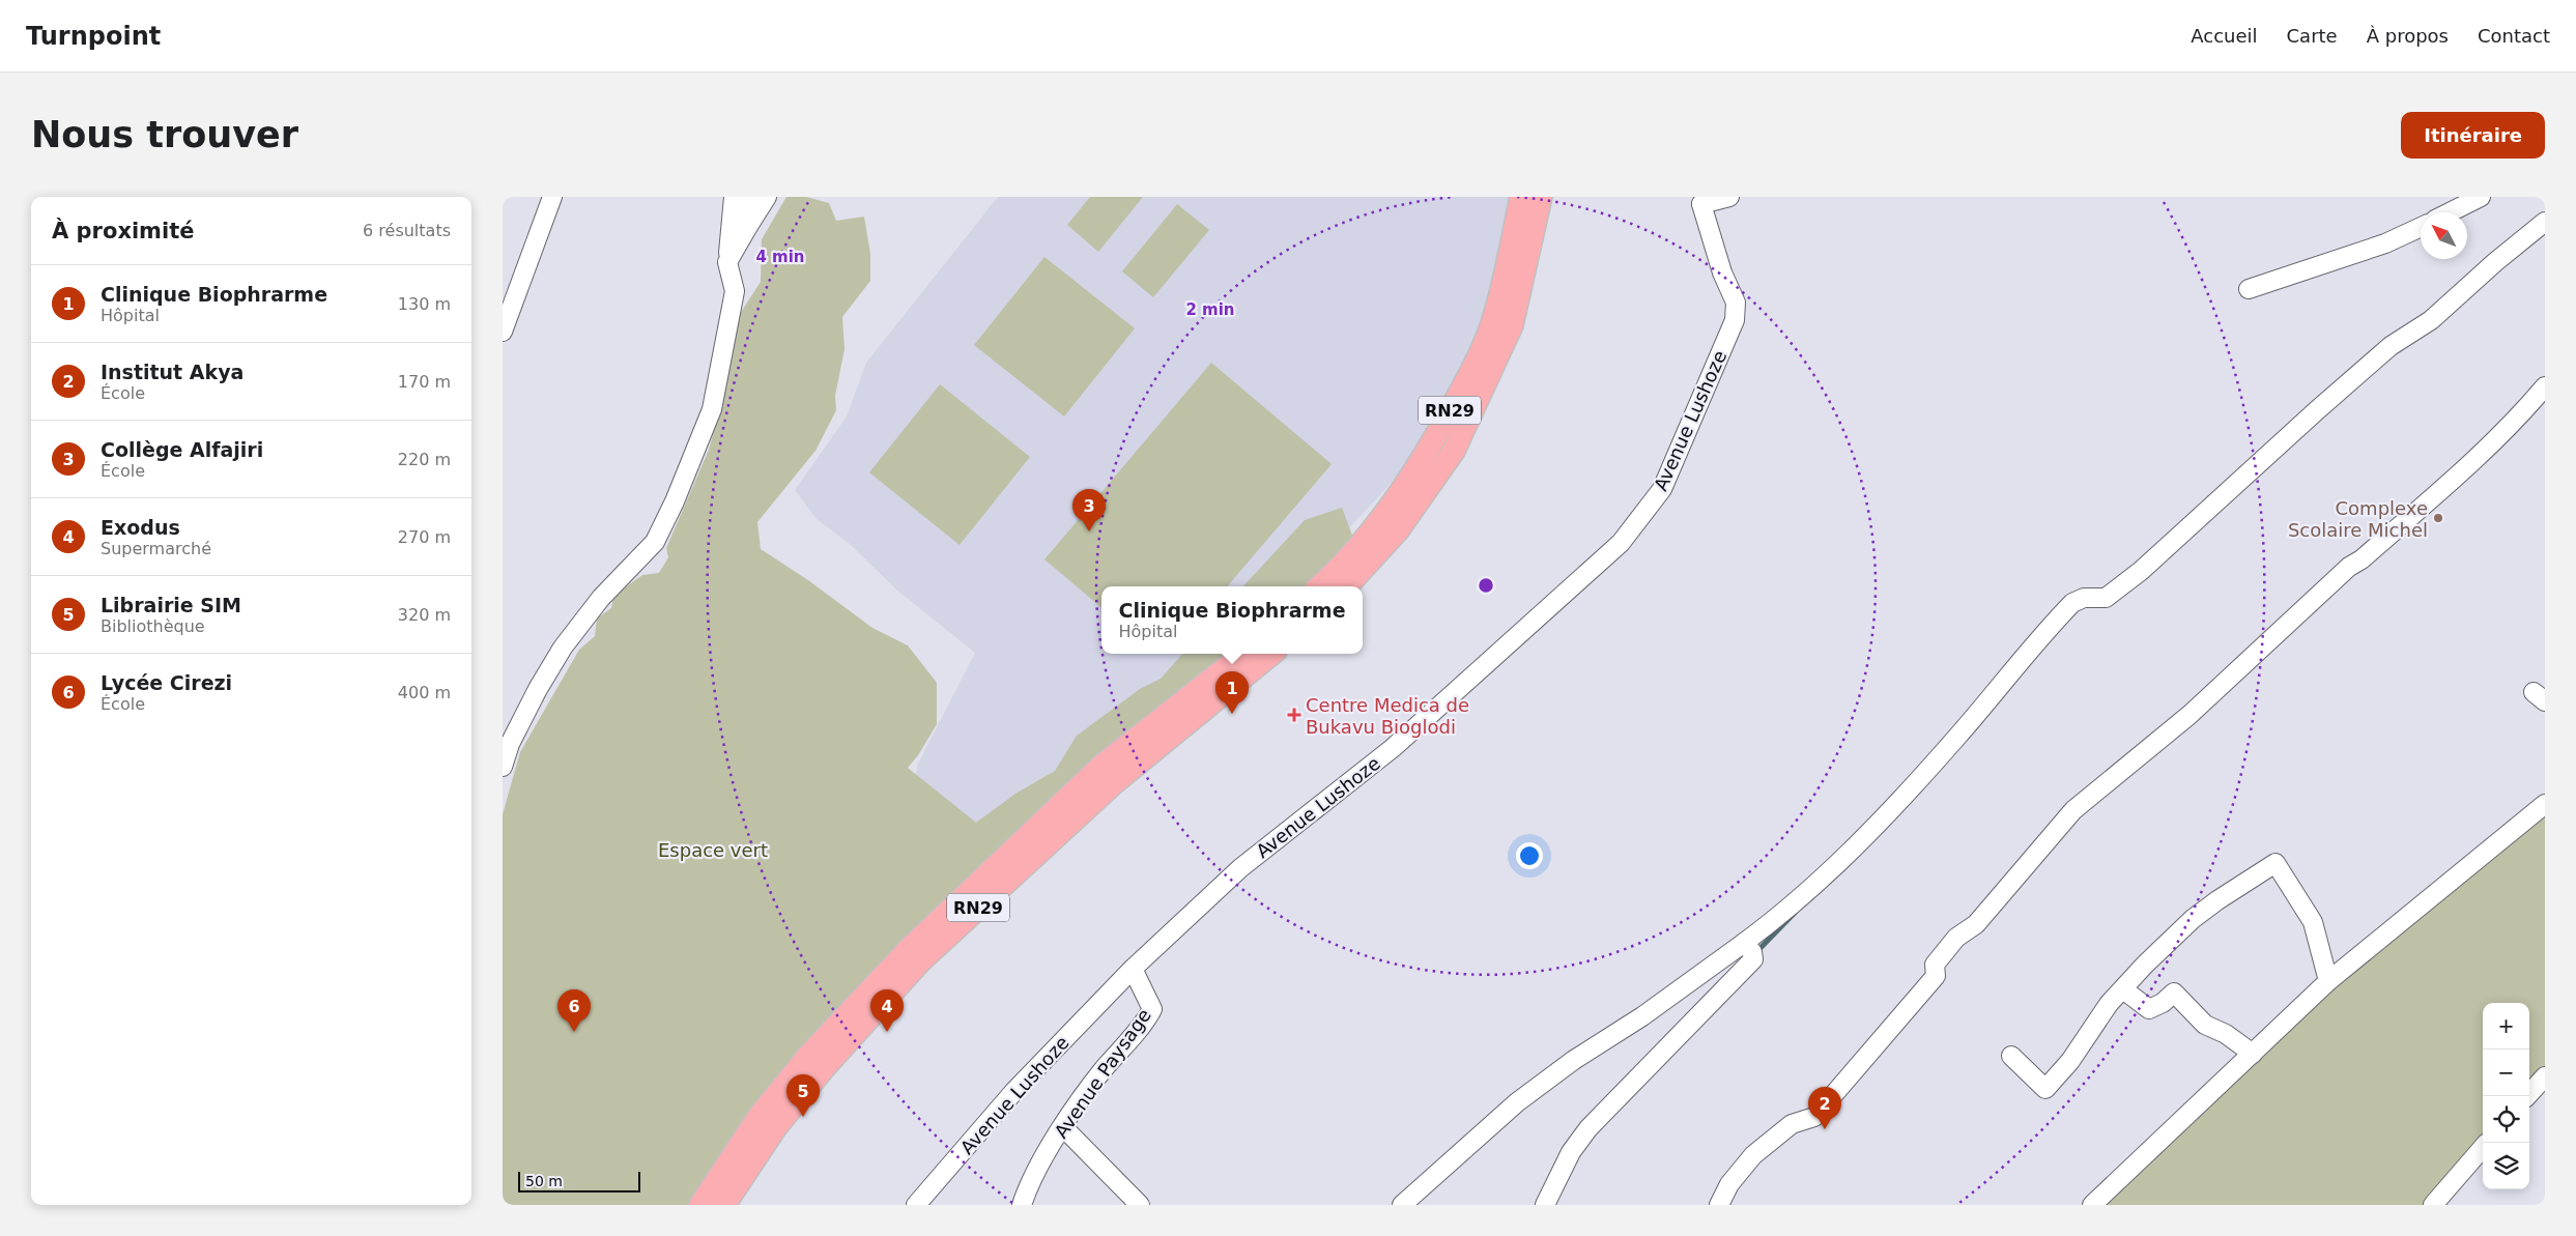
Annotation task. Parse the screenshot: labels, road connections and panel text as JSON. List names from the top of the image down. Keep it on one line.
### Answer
{"streets":{"main road":["RN29"],"street":["Avenue Lushoze","Avenue Paysage"]},"crossings":[["Avenue Lushoze","Avenue Paysage"]],"parks":["Espace vert"],"places":{"other":["Complexe Scolaire Michel"],"health":["Centre Medica de Bukavu Bioglodi"]},"scale_bar":"50 m","north":"top left","page":{"header":"Turnpoint","nav":["Accueil","Carte","À propos","Contact"],"buttons":"Itinéraire","title":"Nous trouver","heading":["À proximité","6 résultats"],"list":[{"mark":"1","name":"Clinique Biophrarme","note":"Hôpital","value":"130 m"},{"mark":"2","name":"Institut Akya","note":"École","value":"170 m"},{"mark":"3","name":"Collège Alfajiri","note":"École","value":"220 m"},{"mark":"4","name":"Exodus","note":"Supermarché","value":"270 m"},{"mark":"5","name":"Librairie SIM","note":"Bibliothèque","value":"320 m"},{"mark":"6","name":"Lycée Cirezi","note":"École","value":"400 m"}],"pins":["3","1","4","6","5","2"],"popup":["Clinique Biophrarme","Hôpital"],"map_buttons":["+","−"],"scale":"50 m"},"rings":["4 min","2 min"]}
